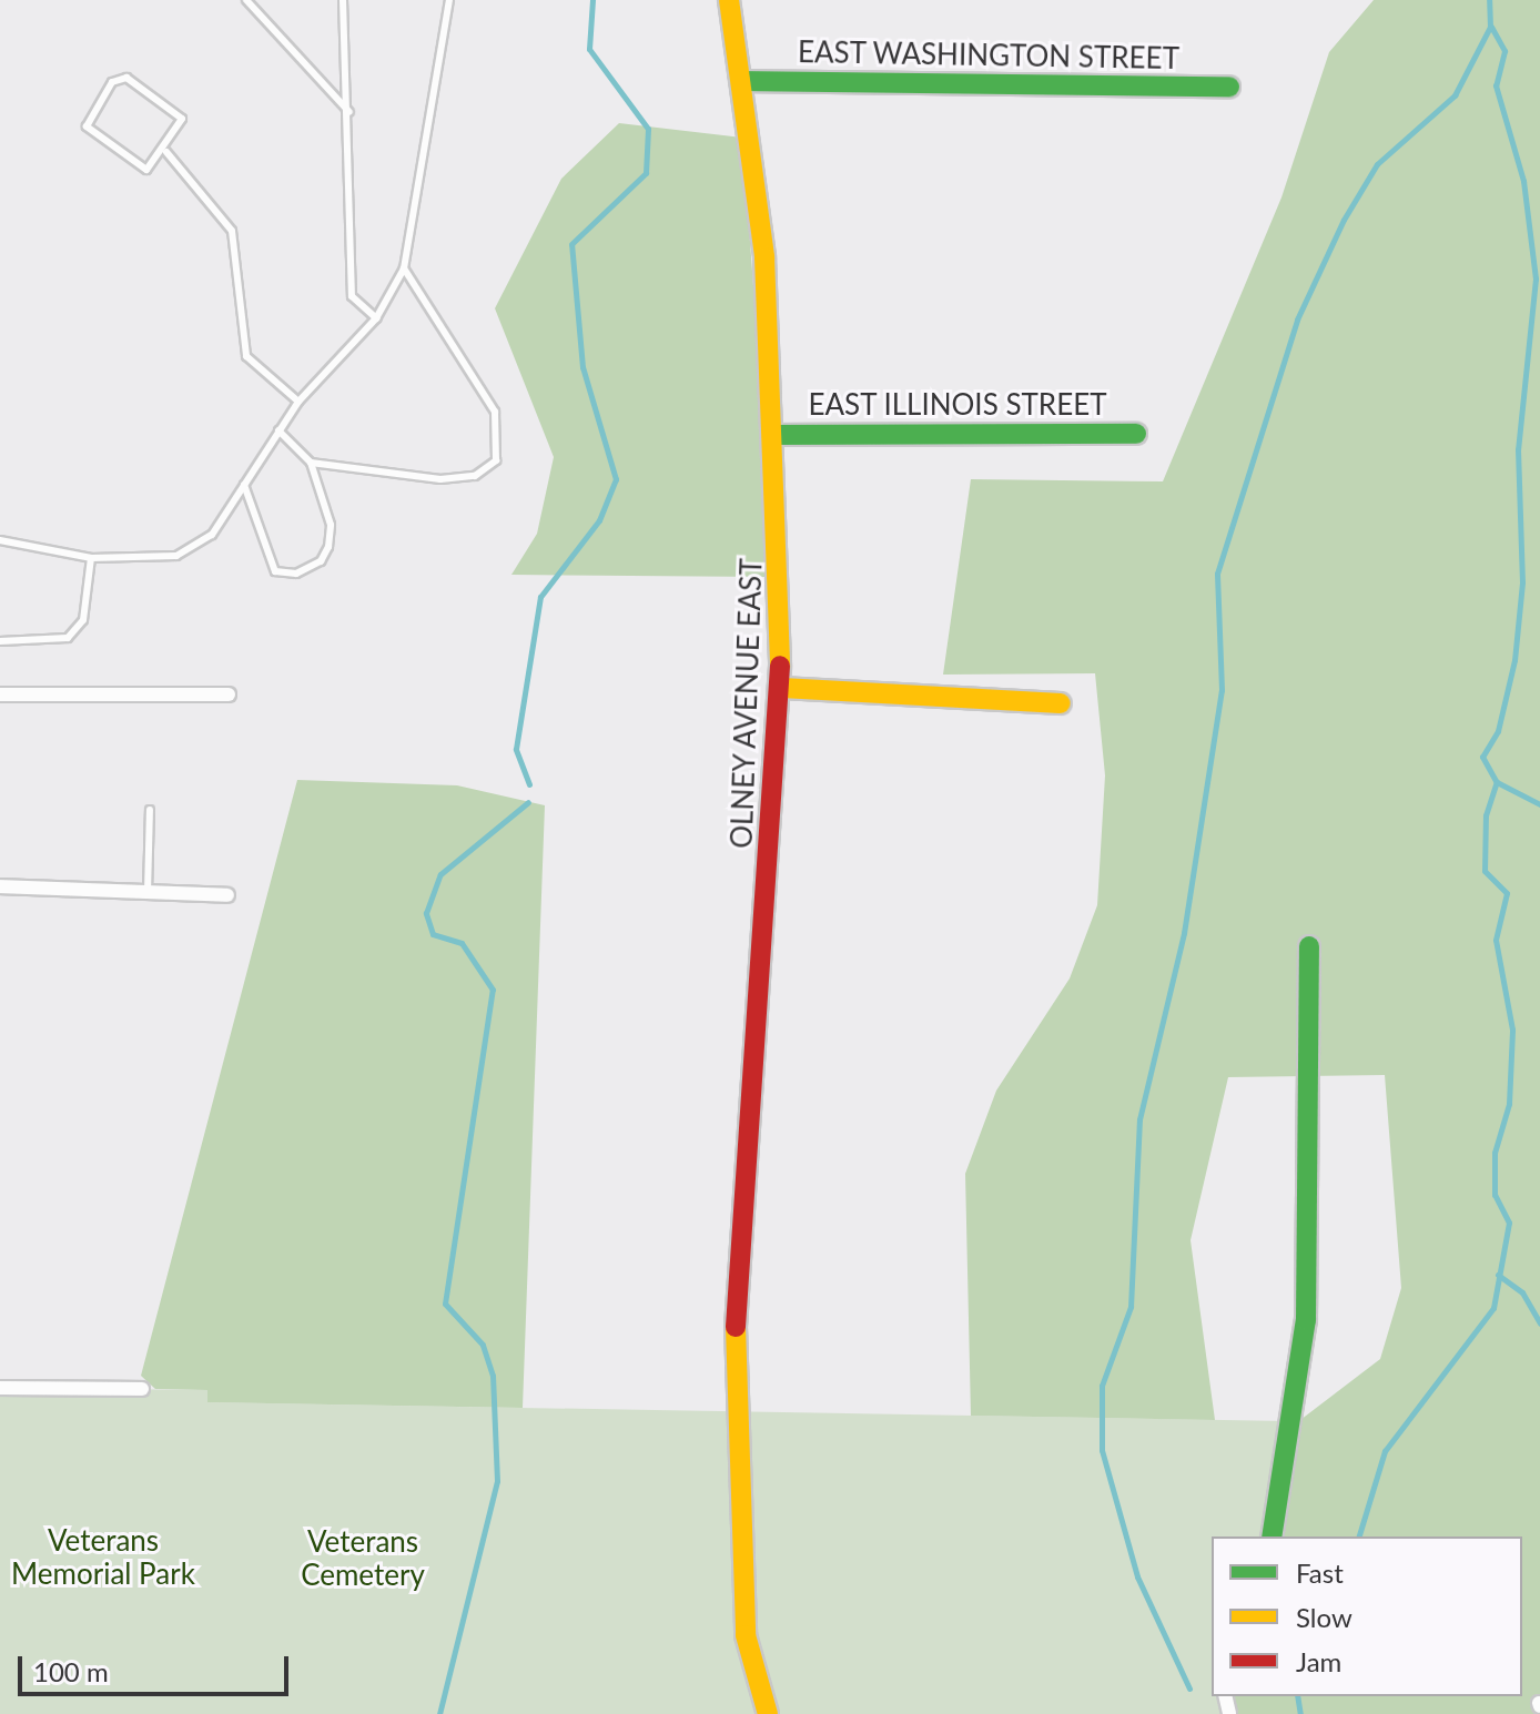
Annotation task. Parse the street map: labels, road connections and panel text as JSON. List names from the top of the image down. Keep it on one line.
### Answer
{"streets":{"main road":["EAST WASHINGTON STREET","EAST ILLINOIS STREET","OLNEY AVENUE EAST"]},"crossings":[["EAST WASHINGTON STREET","OLNEY AVENUE EAST"],["EAST ILLINOIS STREET","OLNEY AVENUE EAST"]],"parks":["Veterans Memorial Park","Veterans Cemetery"],"legend":["Fast","Slow","Jam"],"scale_bar":"100 m"}
